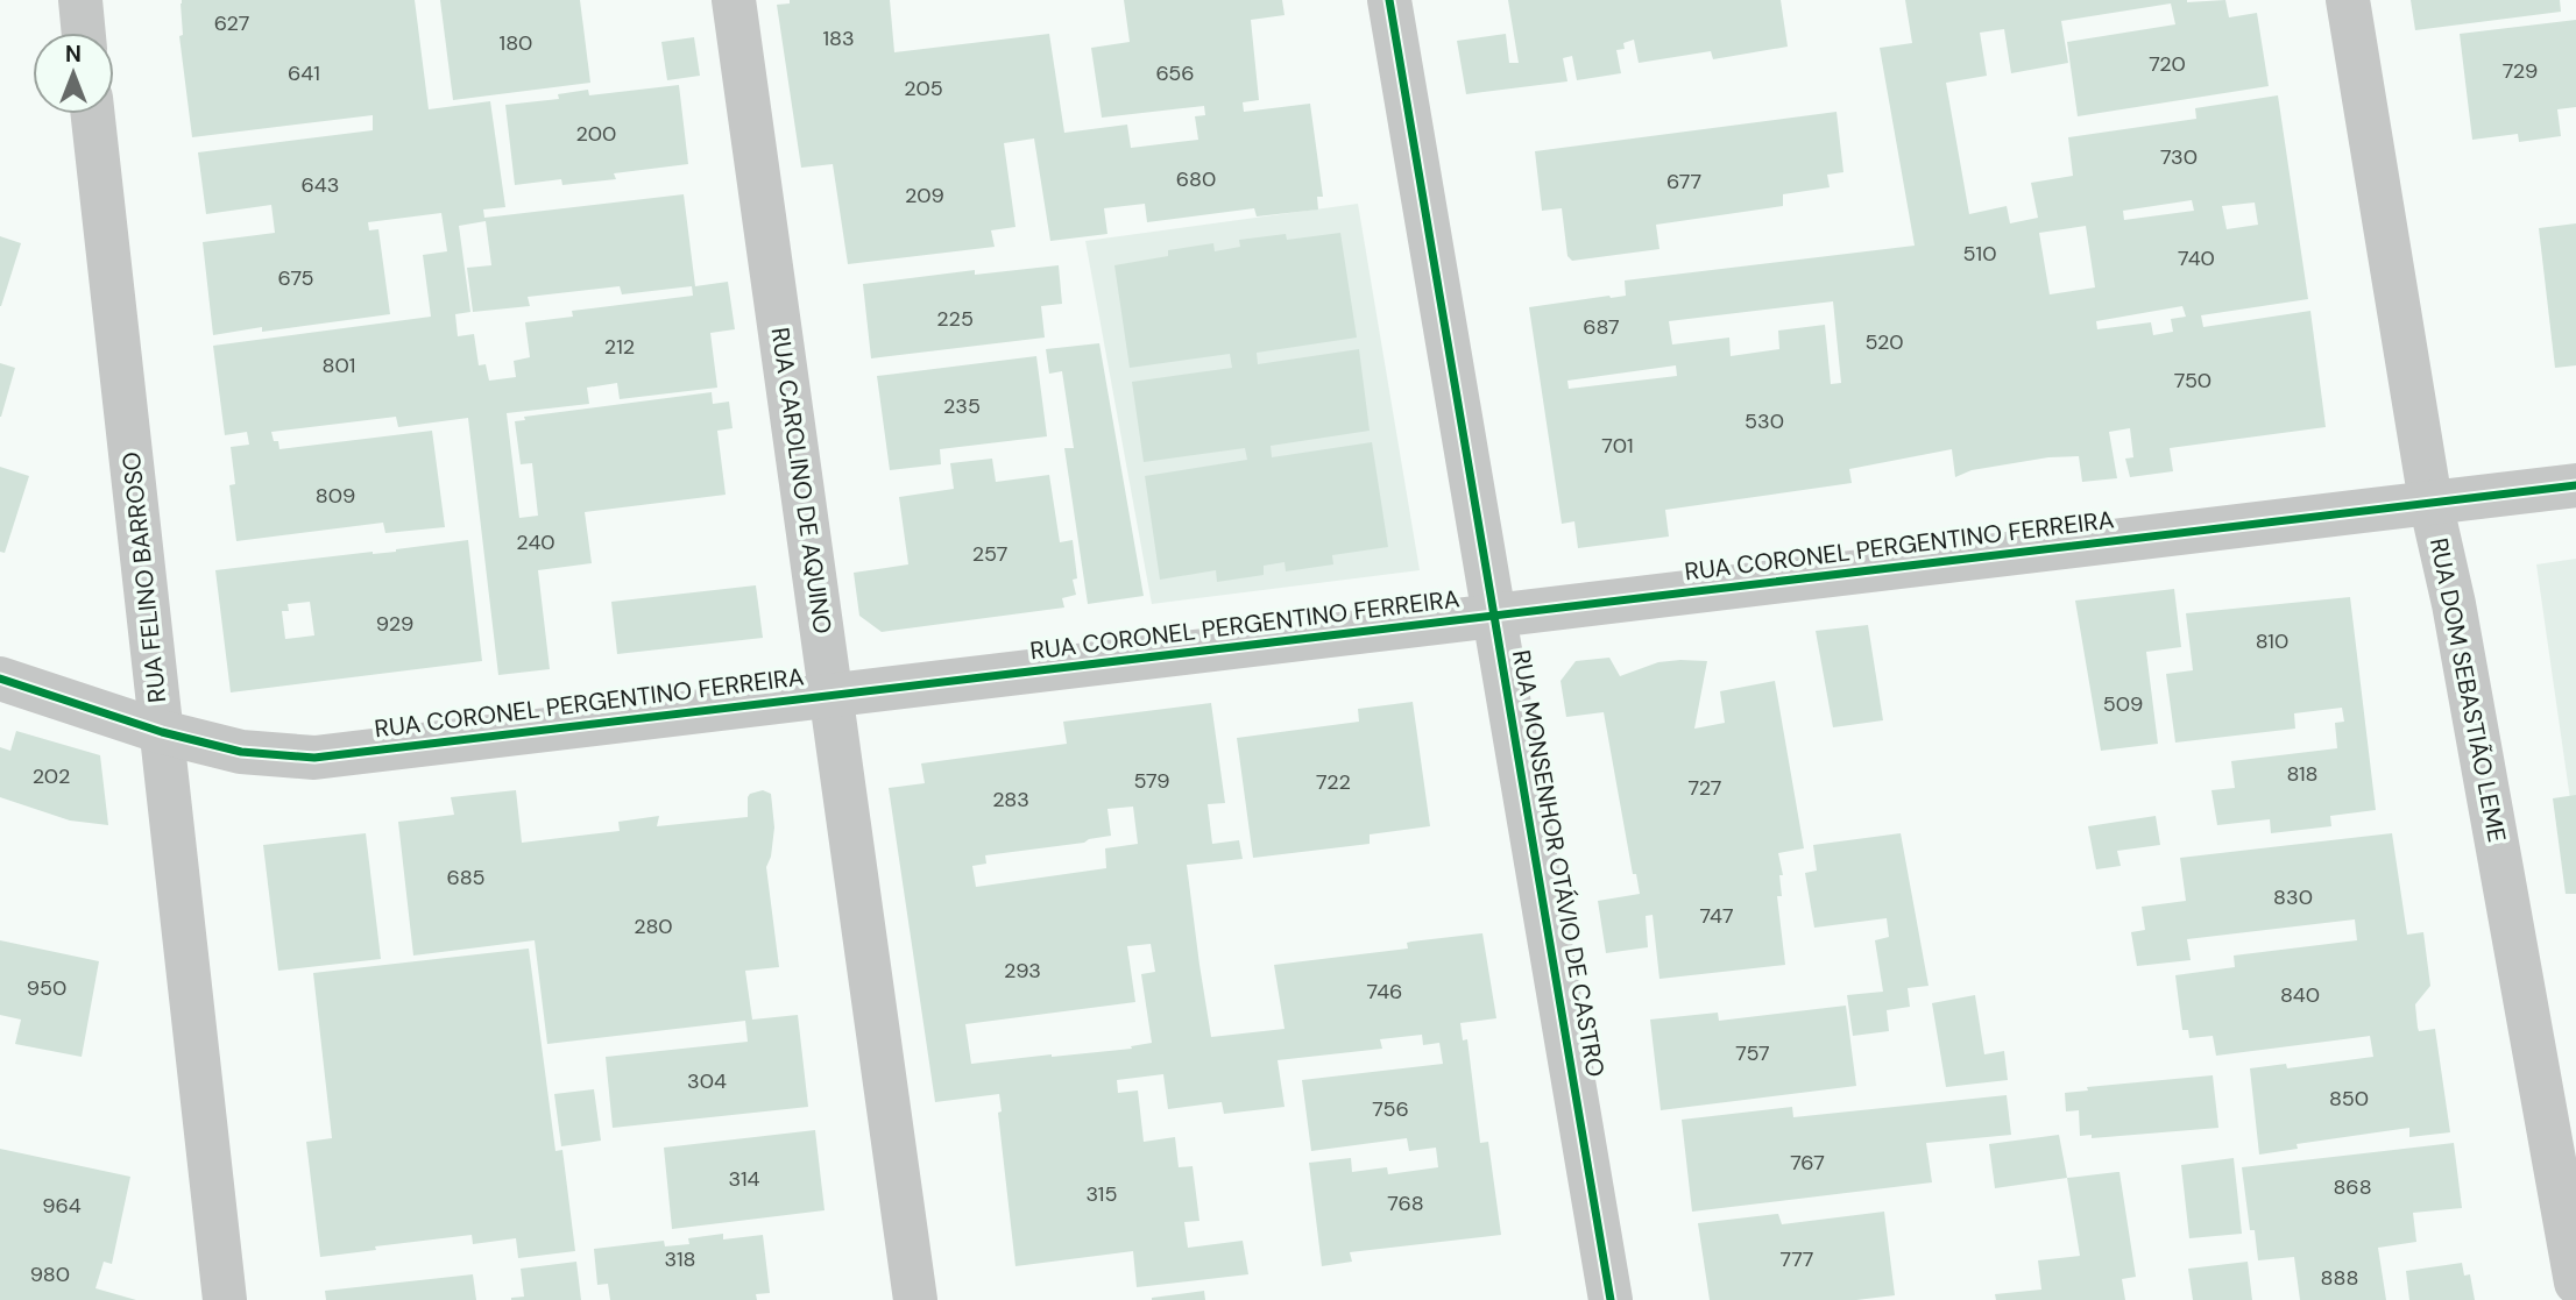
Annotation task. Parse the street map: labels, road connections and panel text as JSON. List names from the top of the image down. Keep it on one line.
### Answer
{"streets":{"street":["RUA CAROLINO DE AQUINO","RUA CORONEL PERGENTINO FERREIRA","RUA FELINO BARROSO","RUA DOM SEBASTIÃO LEME","RUA MONSENHOR OTÁVIO DE CASTRO"]},"crossings":[["RUA CAROLINO DE AQUINO","RUA CORONEL PERGENTINO FERREIRA"],["RUA CORONEL PERGENTINO FERREIRA","RUA FELINO BARROSO"],["RUA CORONEL PERGENTINO FERREIRA","RUA DOM SEBASTIÃO LEME"],["RUA CORONEL PERGENTINO FERREIRA","RUA MONSENHOR OTÁVIO DE CASTRO"]],"house_numbers":["627","183","180","720","729","641","656","205","200","730","680","677","643","209","510","740","675","225","687","520","212","801","750","235","530","701","809","240","257","929","810","509","818","202","579","722","727","283","685","830","747","280","293","950","746","840","757","304","850","756","767","314","868","315","768","964","318","777","980","888"],"north":"top"}
